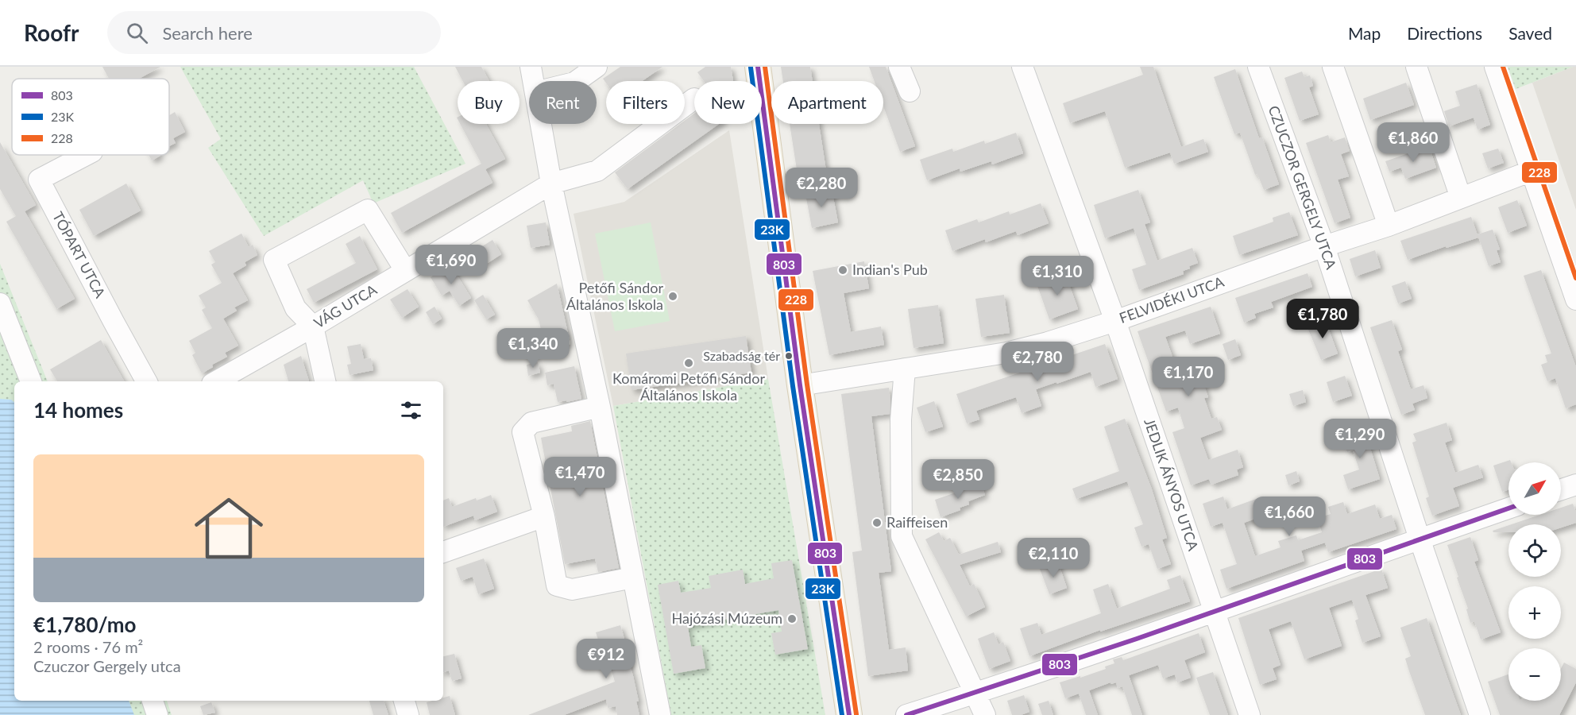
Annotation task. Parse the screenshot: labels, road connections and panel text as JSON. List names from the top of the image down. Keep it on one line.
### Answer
{"streets":{"street":["CZUCZOR GERGELY UTCA","TÓPART UTCA","FELVIDÉKI UTCA","VÁG UTCA","JEDLIK ÁNYOS UTCA"]},"crossings":[["CZUCZOR GERGELY UTCA","FELVIDÉKI UTCA"],["FELVIDÉKI UTCA","JEDLIK ÁNYOS UTCA"]],"places":["Indian's Pub","Petőfi Sándor Általános Iskola","Szabadság tér","Komáromi Petőfi Sándor Általános Iskola","Raiffeisen","Hajózási Múzeum"],"lines":["transit line 803","transit line 228","transit line 23K"],"legend":["803","23K","228"],"north":"top right","page":{"header":"Roofr","search":"Search here","nav":["Map","Directions","Saved"],"chip":["Buy","Rent","Filters","New","Apartment"],"price":["€1,860","€2,280","€1,690","€1,310","€1,780","€1,340","€2,780","€1,170","€1,290","€1,470","€2,850","€1,660","€2,110","€912"],"heading":"14 homes","list":[{"name":"€1,780/mo","note":"2 rooms · 76 m² · Czuczor Gergely utca"}],"map_buttons":["+","−"]}}
